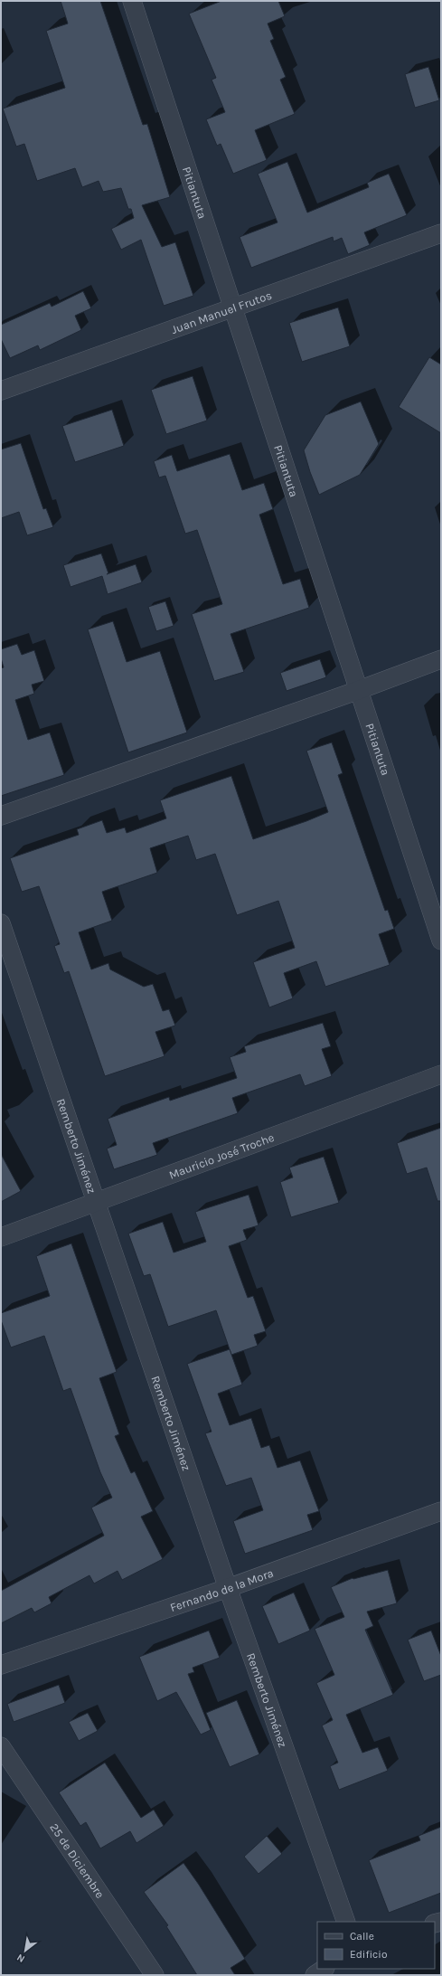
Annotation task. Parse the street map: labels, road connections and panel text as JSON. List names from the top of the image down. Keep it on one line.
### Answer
{"streets":{"street":["Pitiantuta","Juan Manuel Frutos","Remberto Jiménez","Mauricio José Troche","Fernando de la Mora","25 de Diciembre"]},"crossings":[["Pitiantuta","Juan Manuel Frutos"],["Remberto Jiménez","Mauricio José Troche"],["Remberto Jiménez","Fernando de la Mora"]],"legend":["Calle","Edificio"],"north":"bottom left"}
